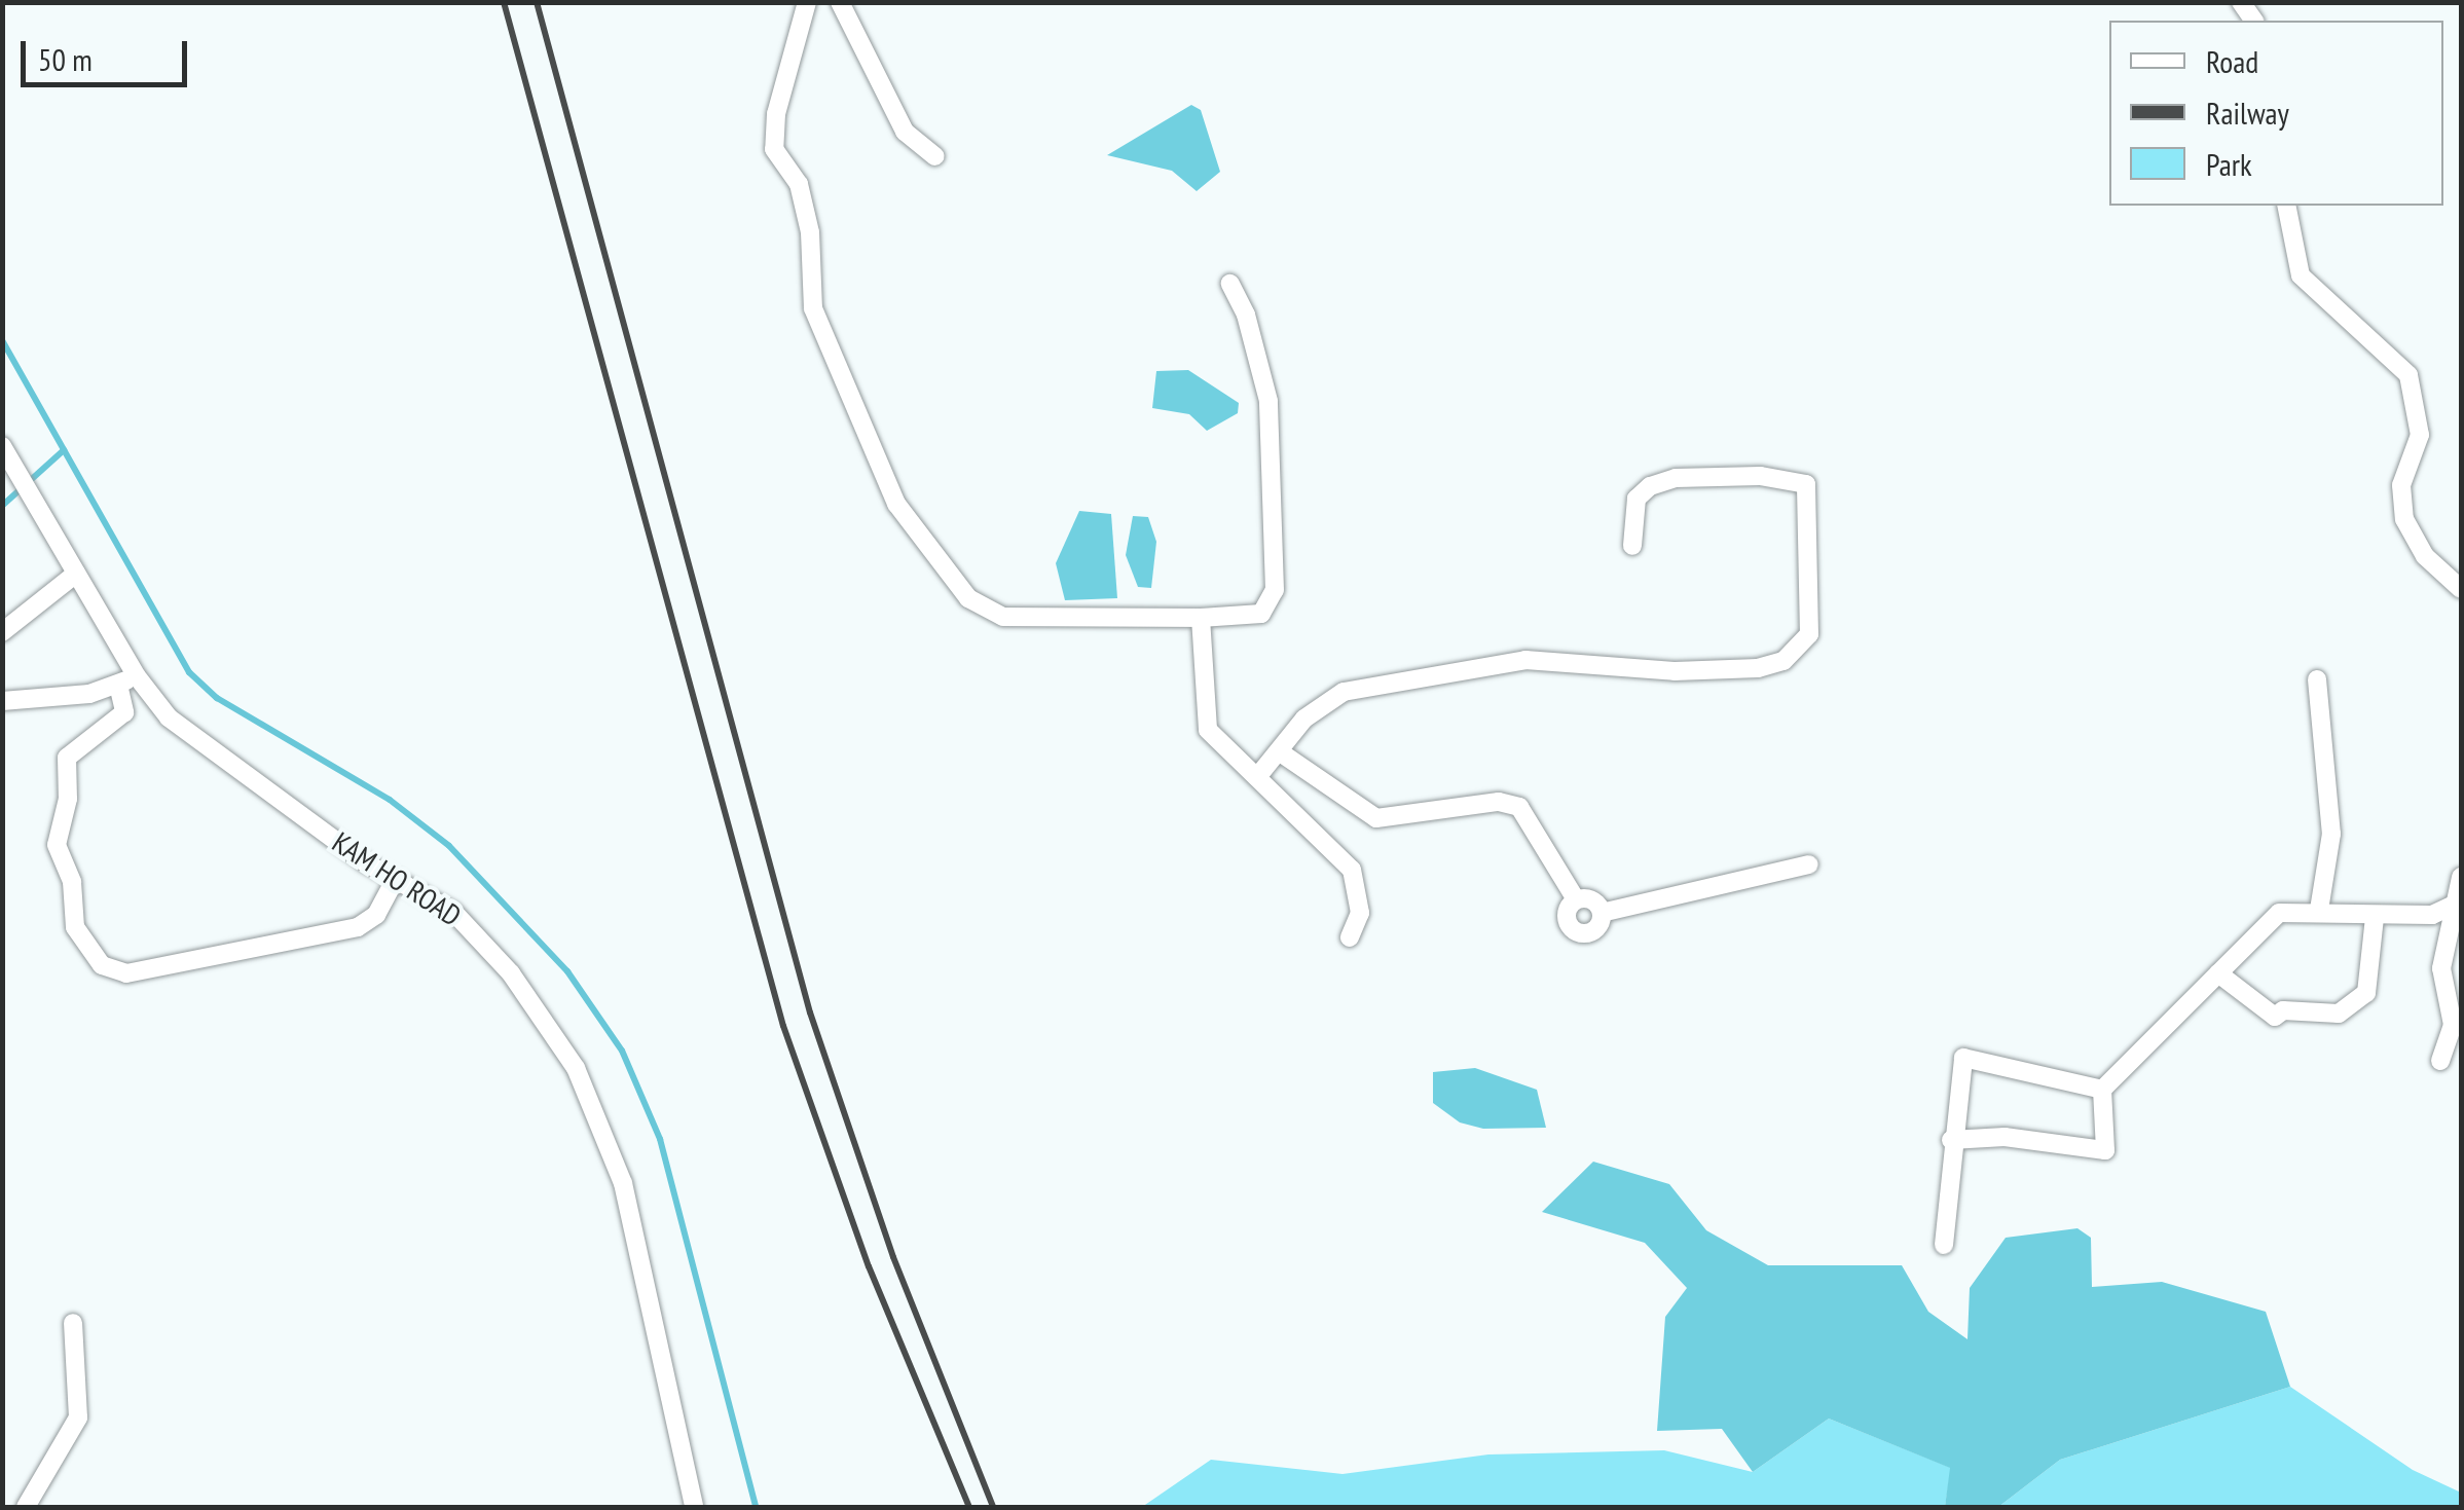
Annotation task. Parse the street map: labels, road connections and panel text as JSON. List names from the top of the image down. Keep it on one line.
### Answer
{"streets":{"street":["KAM HO ROAD"]},"legend":["Road","Railway","Park"],"scale_bar":"50 m"}
